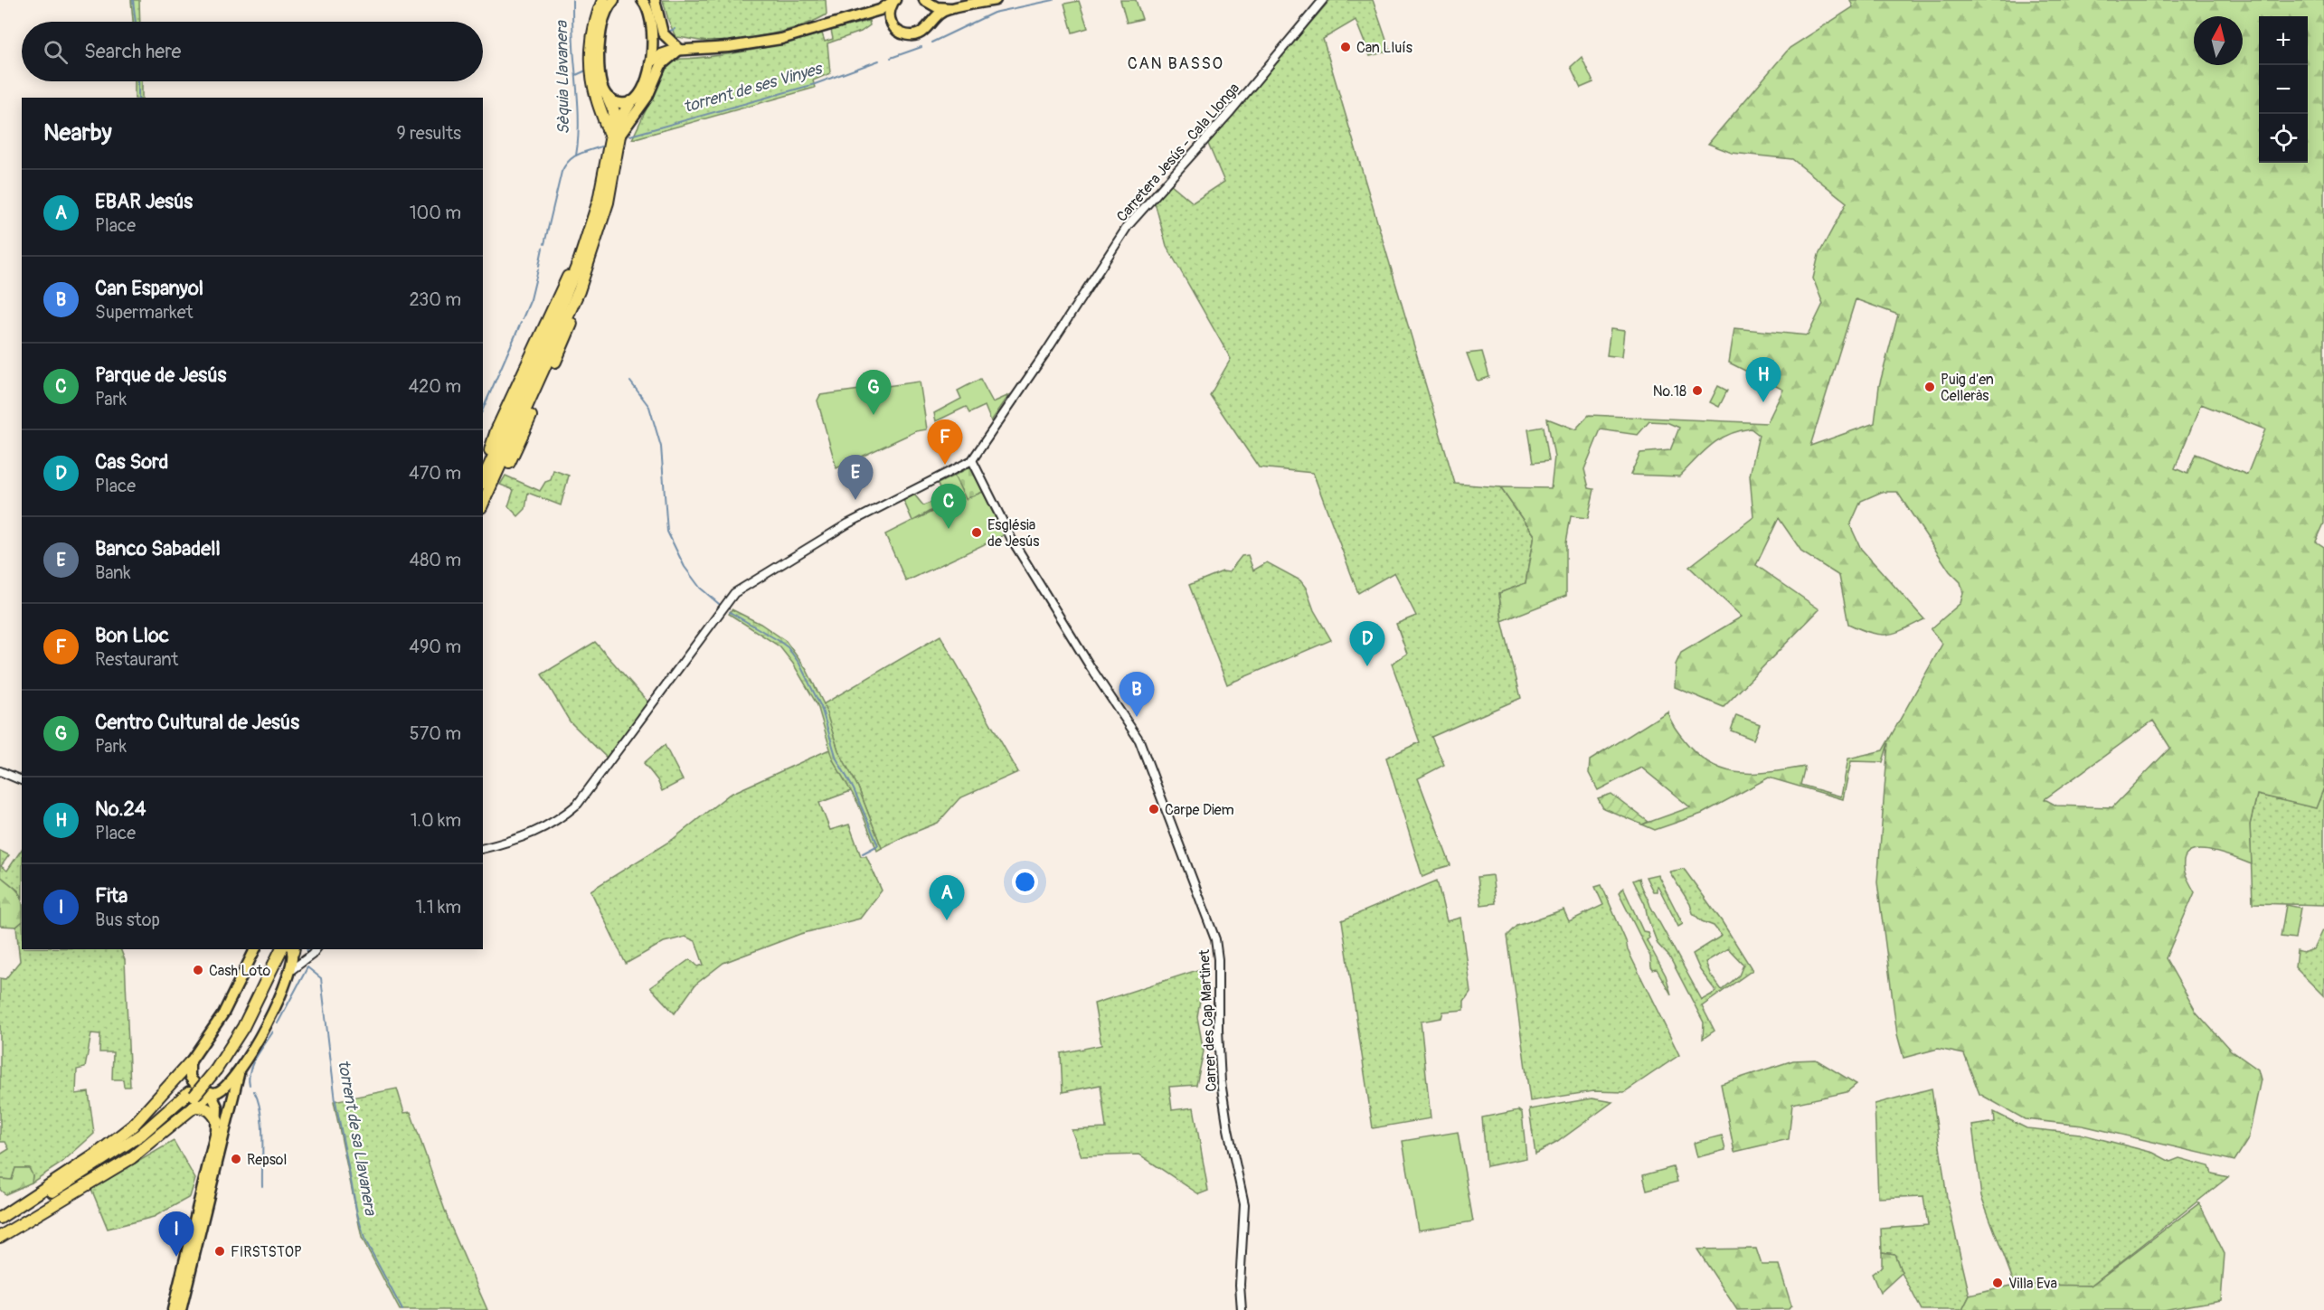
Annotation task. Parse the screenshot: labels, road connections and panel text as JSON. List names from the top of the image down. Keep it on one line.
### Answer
{"streets":{"street":["Carretera Jesús - Cala Llonga","Carrer des Cap Martinet"]},"crossings":[["Carretera Jesús - Cala Llonga","Carrer des Cap Martinet"]],"districts":["CAN BASSO"],"water":["Sèquia Llavanera","torrent de ses Vinyes","torrent de sa Llavanera"],"places":["Can Lluís","Puig d'en Celleràs","No.18","Església de Jesús","Carpe Diem","Cash Loto","Repsol","FIRSTSTOP","Villa Eva"],"north":"top","page":{"map_buttons":["+","−"],"search":"Search here","heading":["Nearby","9 results"],"list":[{"mark":"A","name":"EBAR Jesús","note":"Place","value":"100 m"},{"mark":"B","name":"Can Espanyol","note":"Supermarket","value":"230 m"},{"mark":"C","name":"Parque de Jesús","note":"Park","value":"420 m"},{"mark":"D","name":"Cas Sord","note":"Place","value":"470 m"},{"mark":"E","name":"Banco Sabadell","note":"Bank","value":"480 m"},{"mark":"F","name":"Bon Lloc","note":"Restaurant","value":"490 m"},{"mark":"G","name":"Centro Cultural de Jesús","note":"Park","value":"570 m"},{"mark":"H","name":"No.24","note":"Place","value":"1.0 km"},{"mark":"I","name":"Fita","note":"Bus stop","value":"1.1 km"}],"pins":["H","G","F","E","C","D","B","A","I"]}}
